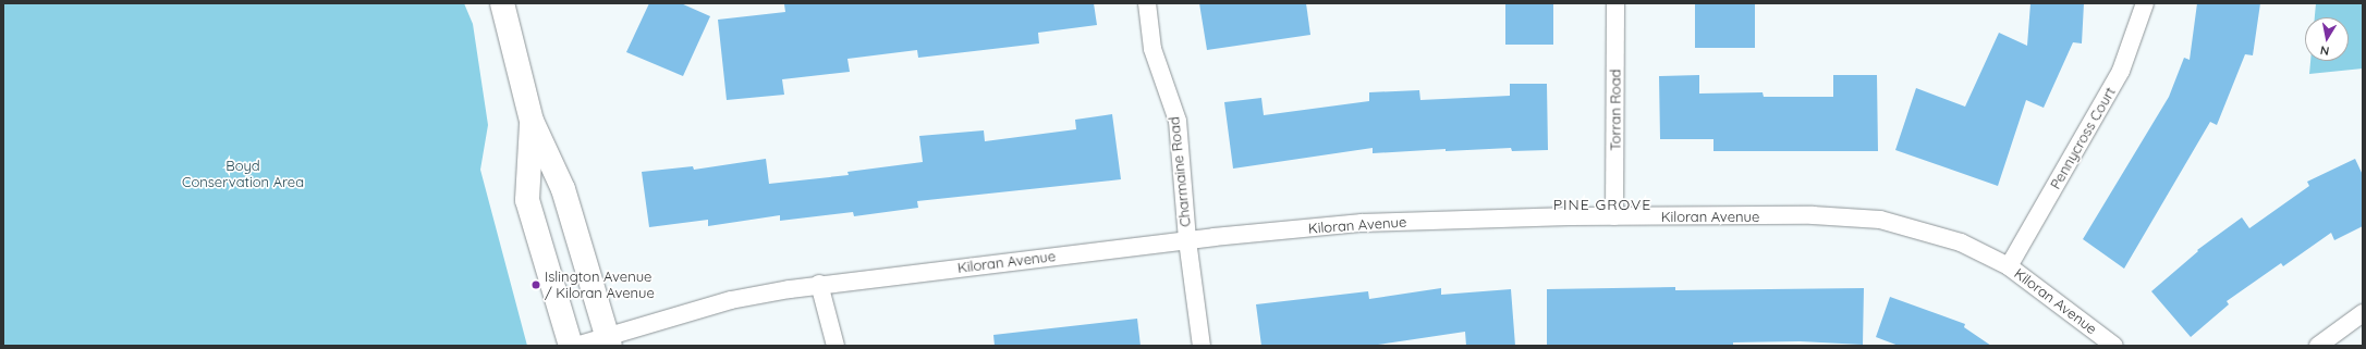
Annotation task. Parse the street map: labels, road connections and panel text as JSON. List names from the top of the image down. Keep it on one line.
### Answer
{"streets":{"street":["Torran Road","Pennycross Court","Charmaine Road","Kiloran Avenue"]},"crossings":[["Torran Road","Kiloran Avenue"],["Pennycross Court","Kiloran Avenue"],["Charmaine Road","Kiloran Avenue"]],"districts":["PINE GROVE"],"parks":["Boyd Conservation Area"],"places":["Islington Avenue / Kiloran Avenue"],"north":"bottom"}
